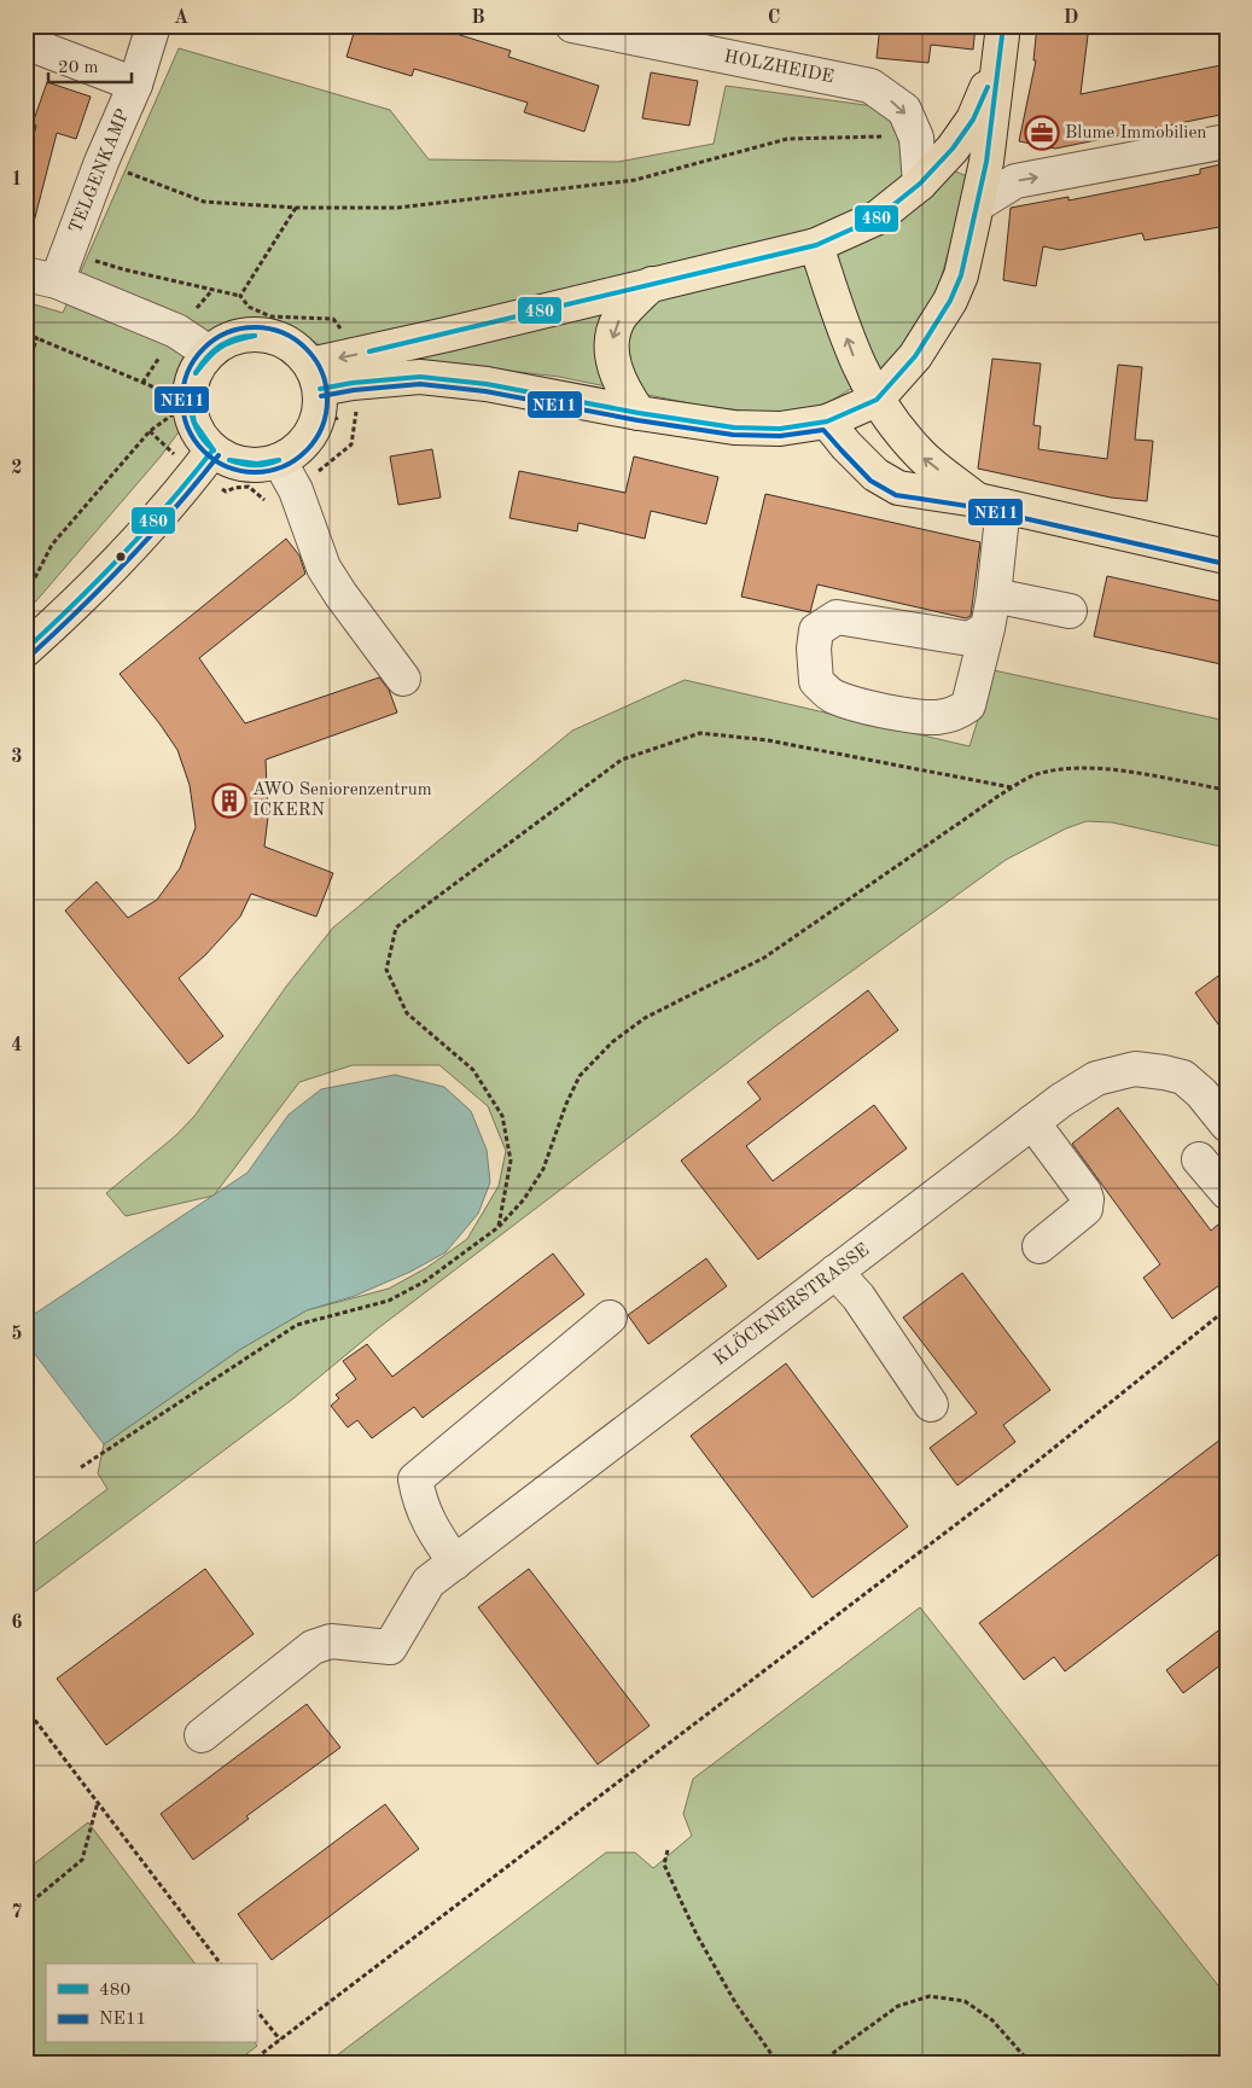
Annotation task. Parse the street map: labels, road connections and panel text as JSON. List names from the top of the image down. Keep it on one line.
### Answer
{"streets":{"street":["HOLZHEIDE","TELGENKAMP","KLÖCKNERSTRASSE"]},"one_way":["HOLZHEIDE"],"places":{"office":["Blume Immobilien"],"building":["AWO Seniorenzentrum ICKERN"]},"lines":["transit line 480","transit line NE11"],"legend":["480","NE11"],"scale_bar":"20 m","grid":{"columns":["A","B","C","D"],"rows":["1","2","3","4","5","6","7"]}}
